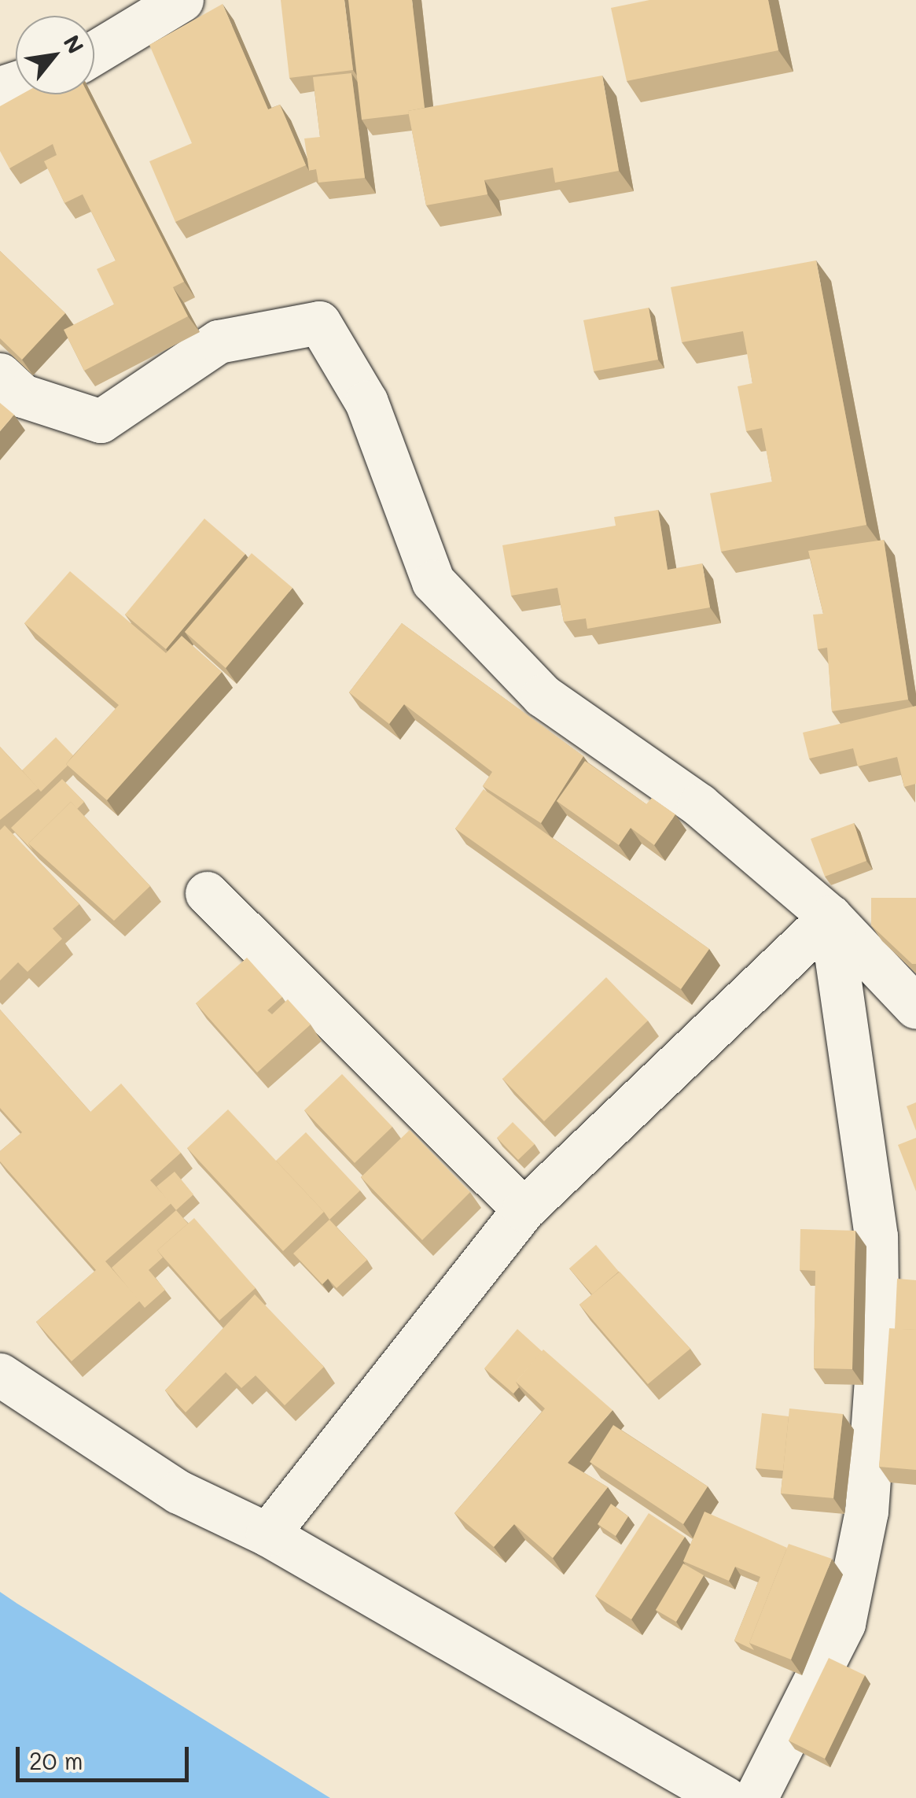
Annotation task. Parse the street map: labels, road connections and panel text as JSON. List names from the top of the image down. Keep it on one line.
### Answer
{"scale_bar":"20 m","north":"top right"}
